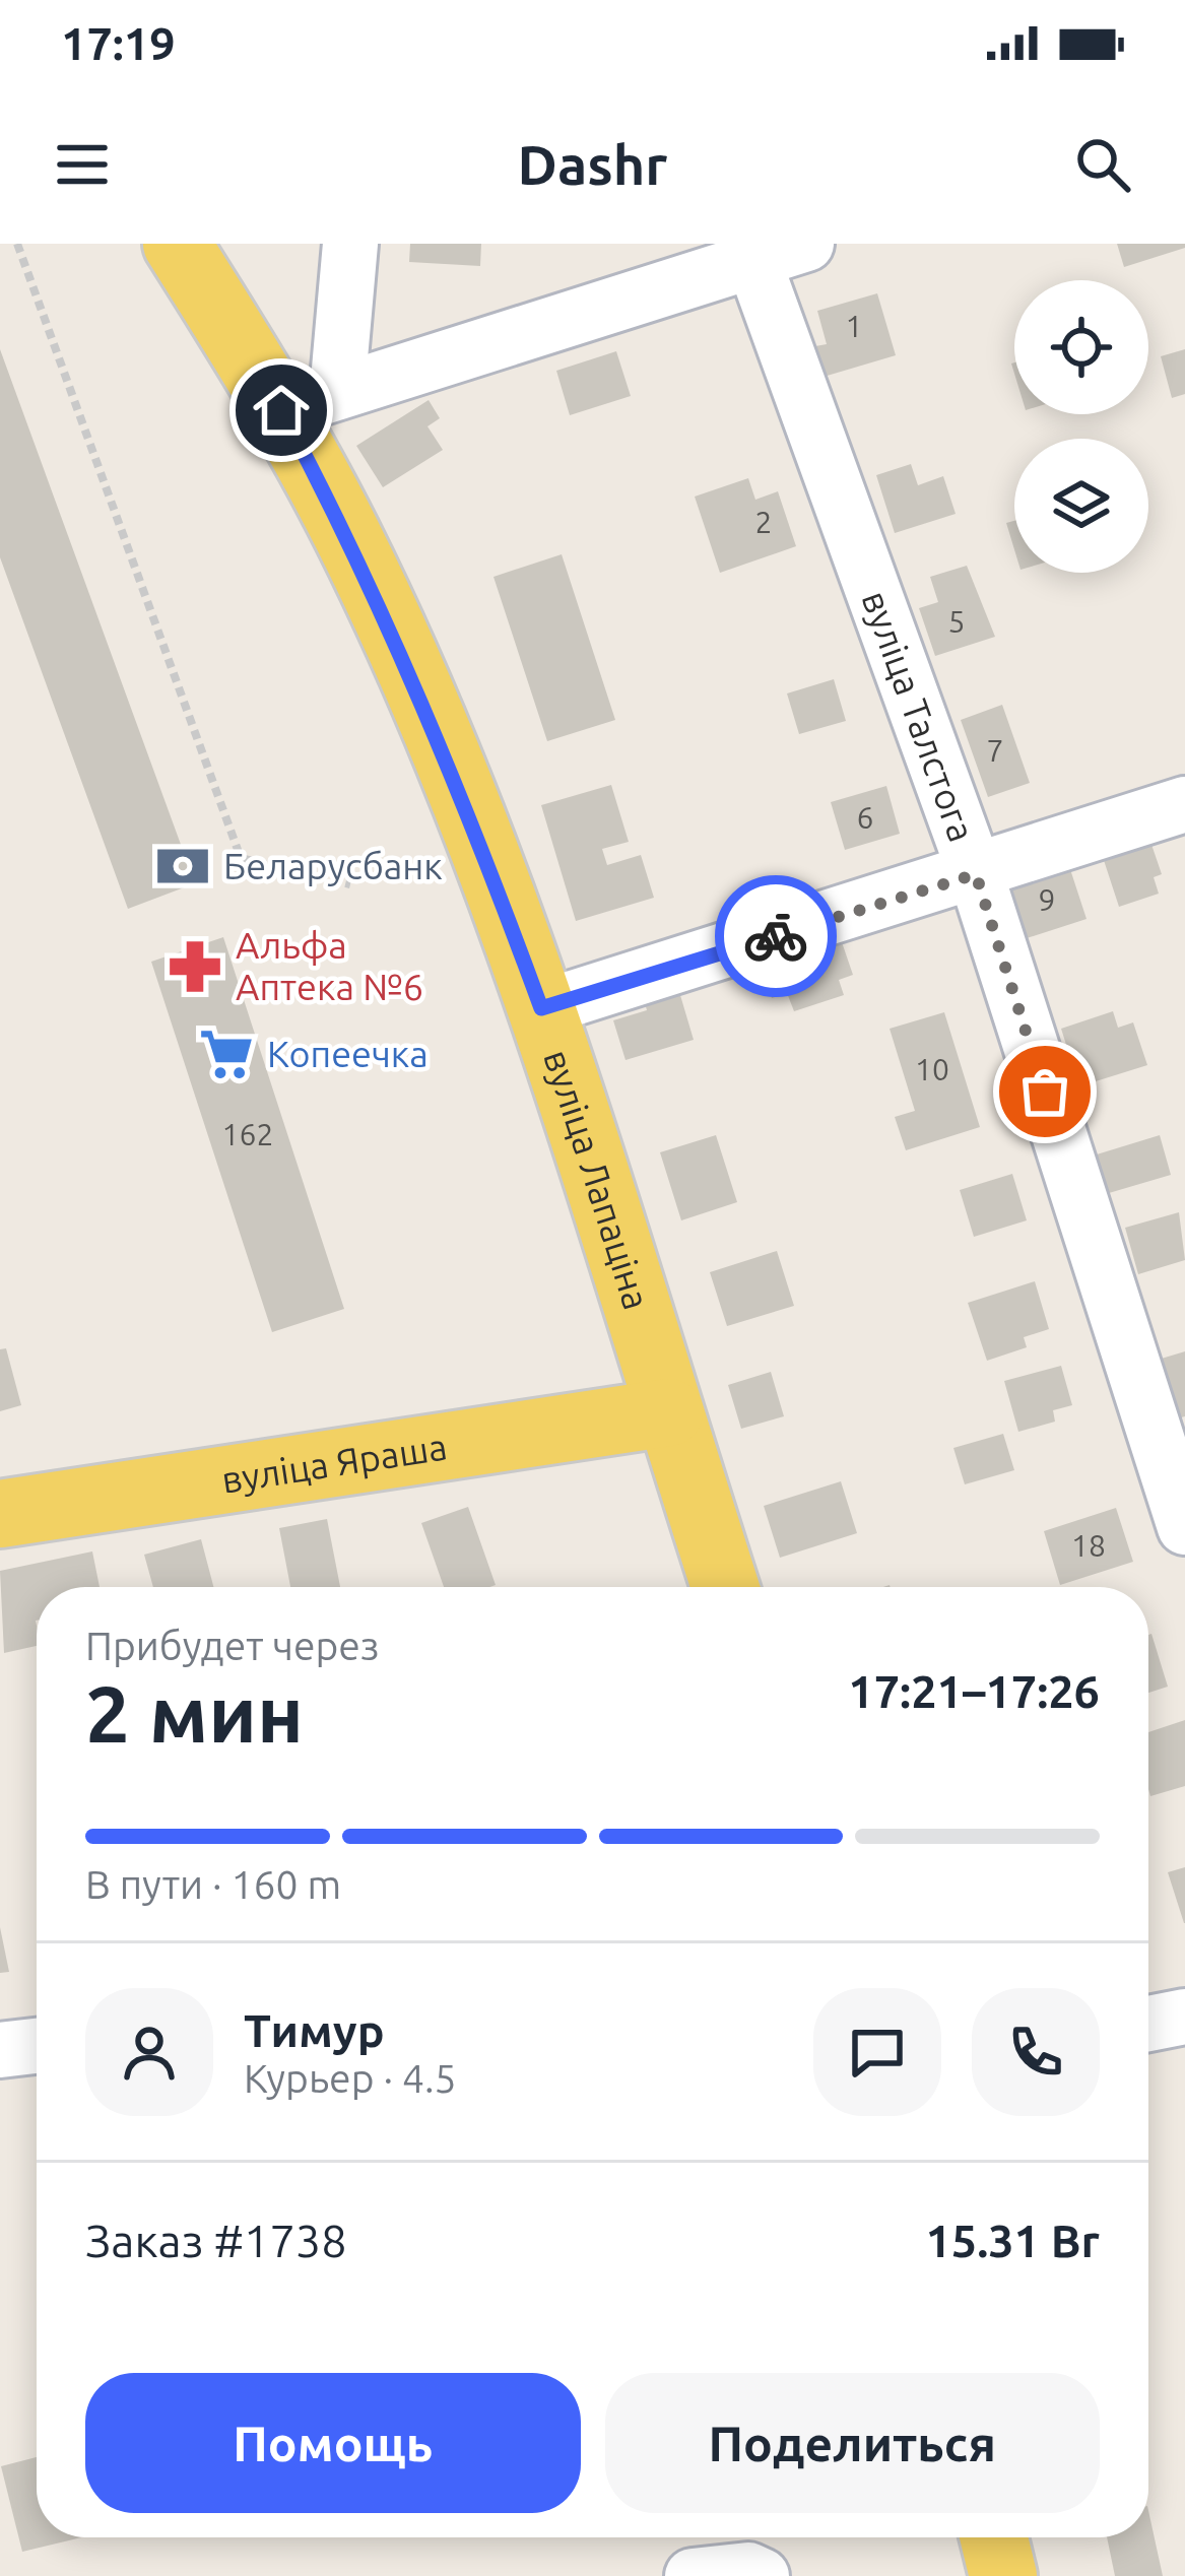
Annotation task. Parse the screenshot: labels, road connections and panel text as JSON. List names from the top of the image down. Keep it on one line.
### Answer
{"streets":{"main road":["вуліца Лапаціна","вуліца Яраша"],"street":["вуліца Талстога"]},"crossings":[["вуліца Лапаціна","вуліца Яраша"]],"places":{"bank":["Беларусбанк"],"pharmacy":["Альфа Аптека №6"],"supermarket":["Копеечка"]},"house_numbers":["1","2","5","7","6","9","10","162","18"],"page":{"status":"17:19","header":"Dashr","heading":["2 мин","Прибудет через","17:21–17:26"],"panel":["Тимур","Курьер · 4.5","Заказ #1738","15.31 Br"],"bar":"В пути · 160 m","buttons":["Помощь","Поделиться"]}}
